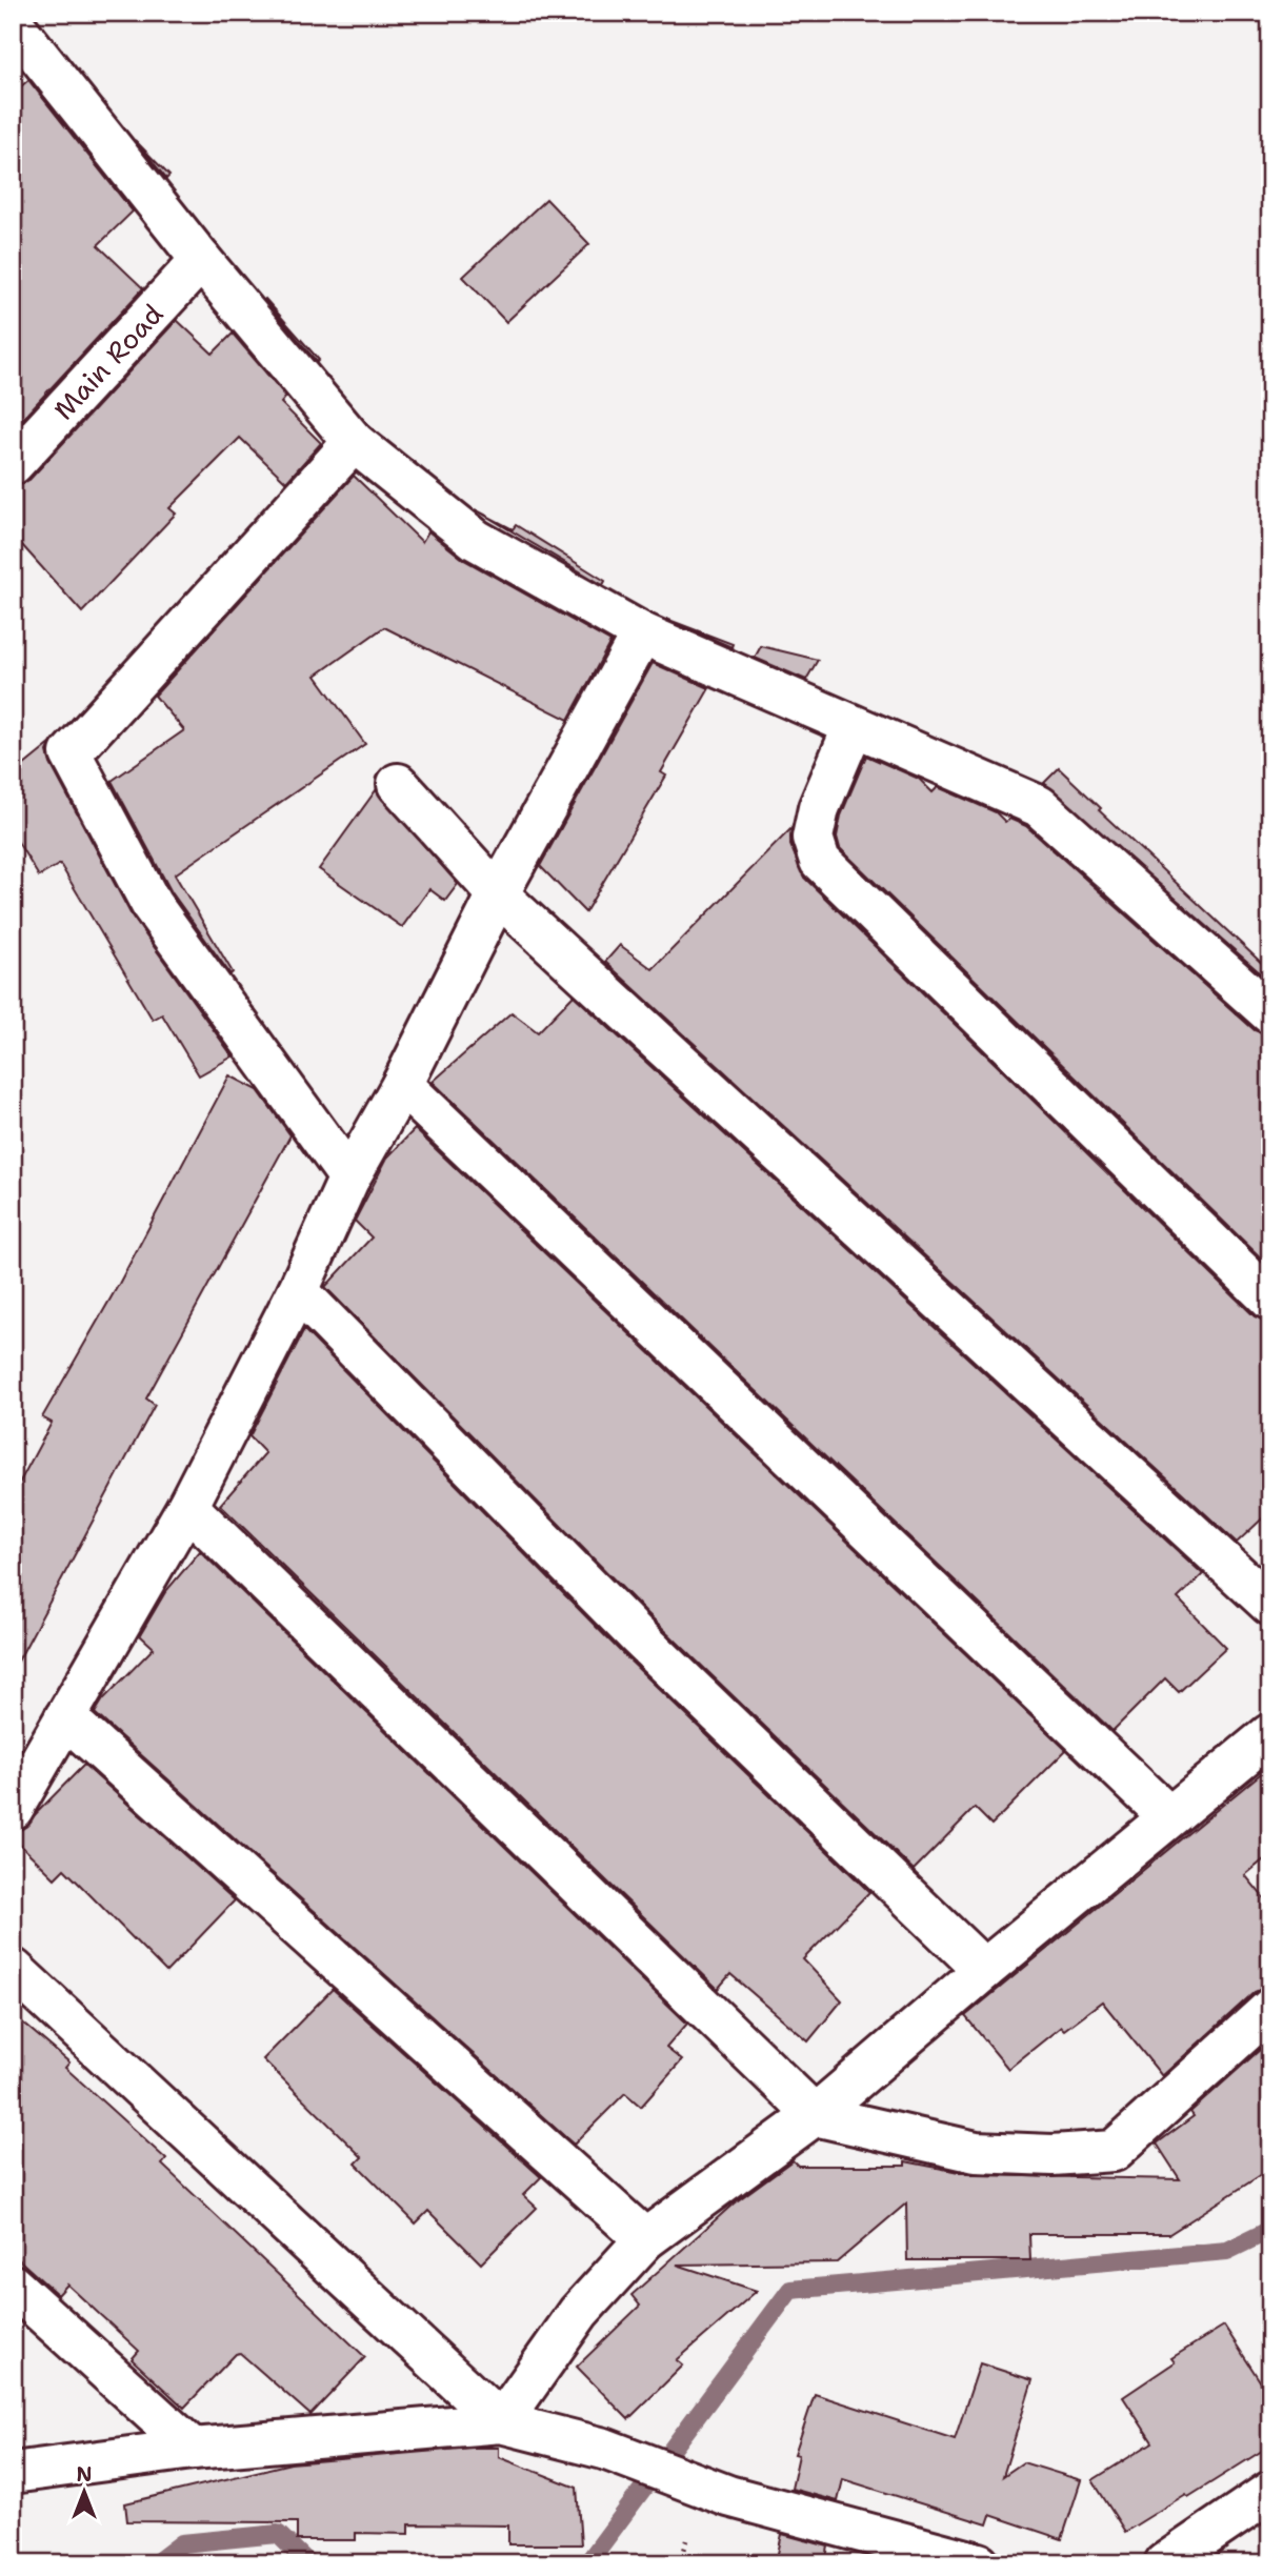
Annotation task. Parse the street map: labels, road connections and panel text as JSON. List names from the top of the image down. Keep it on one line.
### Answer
{"streets":{"street":["Main Road"]},"north":"top"}
